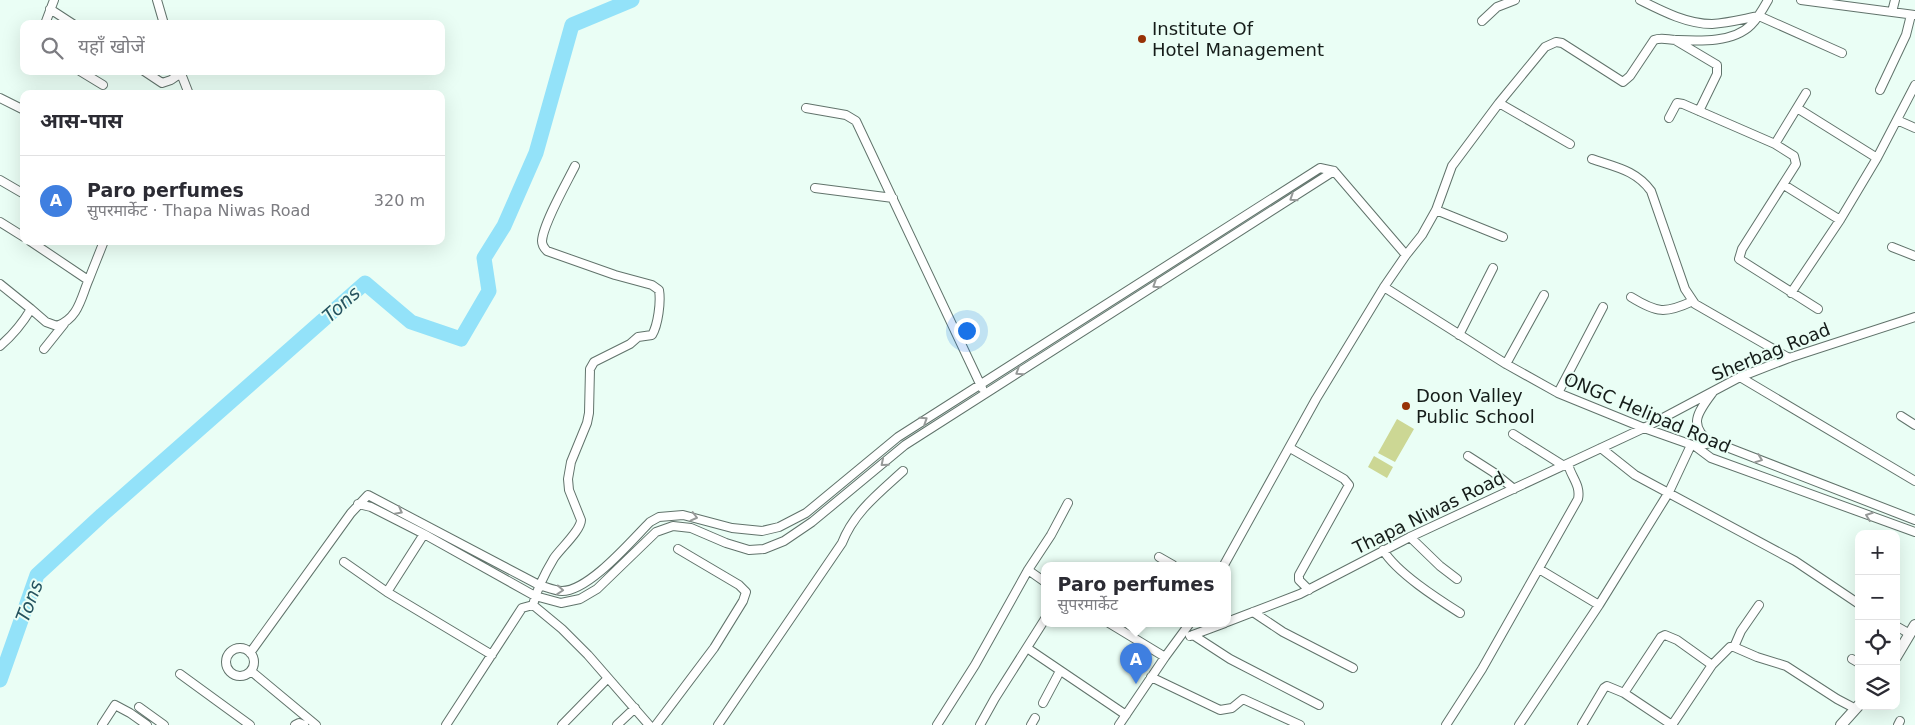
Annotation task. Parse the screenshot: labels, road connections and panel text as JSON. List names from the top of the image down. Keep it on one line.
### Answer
{"streets":{"street":["Sherbag Road","ONGC Helipad Road","Thapa Niwas Road"]},"crossings":[["Sherbag Road","ONGC Helipad Road"],["Sherbag Road","Thapa Niwas Road"],["ONGC Helipad Road","Thapa Niwas Road"]],"water":["Tons"],"places":["Institute Of Hotel Management","Doon Valley Public School"],"page":{"search":"यहाँ खोजें","heading":"आस-पास","list":[{"mark":"A","name":"Paro perfumes","note":"सुपरमार्केट · Thapa Niwas Road","value":"320 m"}],"map_buttons":["+","−"],"popup":["Paro perfumes","सुपरमार्केट"],"pins":"A"}}
